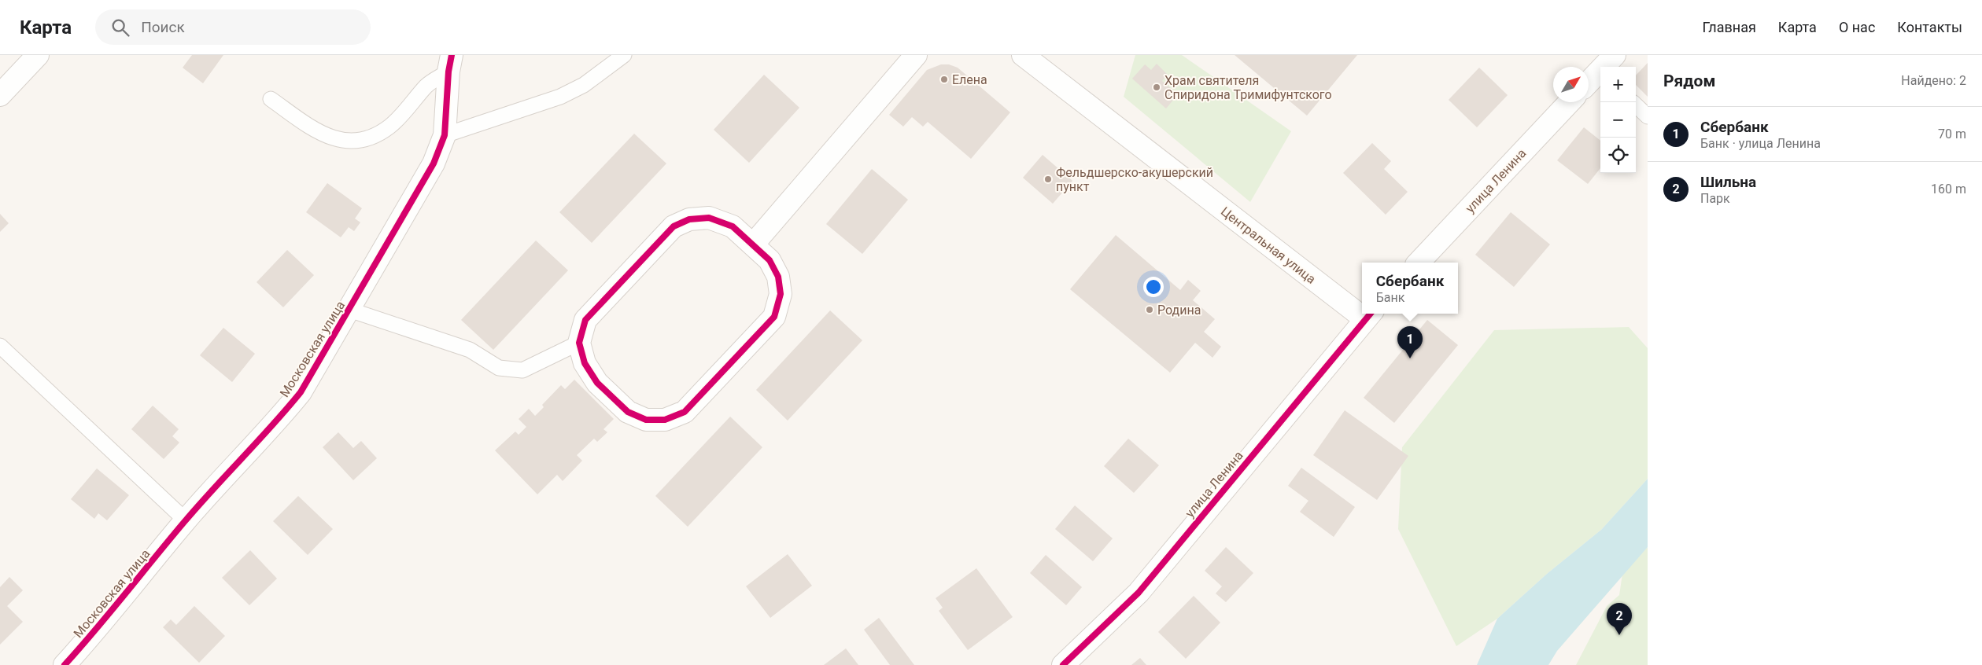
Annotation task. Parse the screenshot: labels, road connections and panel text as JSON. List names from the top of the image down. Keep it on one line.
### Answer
{"streets":{"street":["улица Ленина","Центральная улица","Московская улица"]},"places":["Елена","Храм святителя Спиридона Тримифунтского","Фельдшерско-акушерский пункт","Родина"],"north":"top right","page":{"header":"Карта","search":"Поиск","nav":["Главная","Карта","О нас","Контакты"],"heading":["Рядом","Найдено: 2"],"map_buttons":["+","−"],"list":[{"mark":"1","name":"Сбербанк","note":"Банк · улица Ленина","value":"70 m"},{"mark":"2","name":"Шильна","note":"Парк","value":"160 m"}],"popup":["Сбербанк","Банк"],"pins":["1","2"]}}
